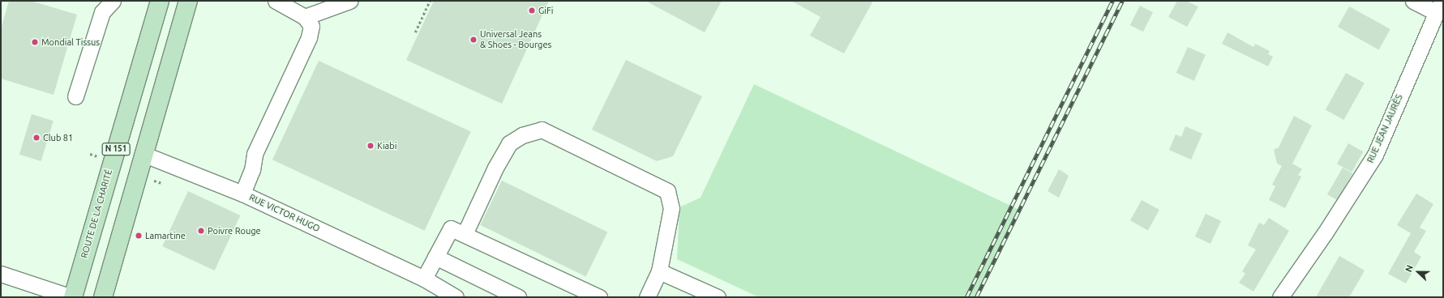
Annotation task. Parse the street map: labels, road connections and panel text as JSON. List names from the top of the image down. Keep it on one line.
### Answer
{"streets":{"main road":["N 151","ROUTE DE LA CHARITÉ"],"street":["RUE JEAN JAURÈS","RUE VICTOR HUGO"]},"crossings":[["N 151","RUE VICTOR HUGO"]],"places":["GiFi","Universal Jeans & Shoes - Bourges","Mondial Tissus","Club 81","Kiabi","Poivre Rouge","Lamartine"],"north":"left"}
